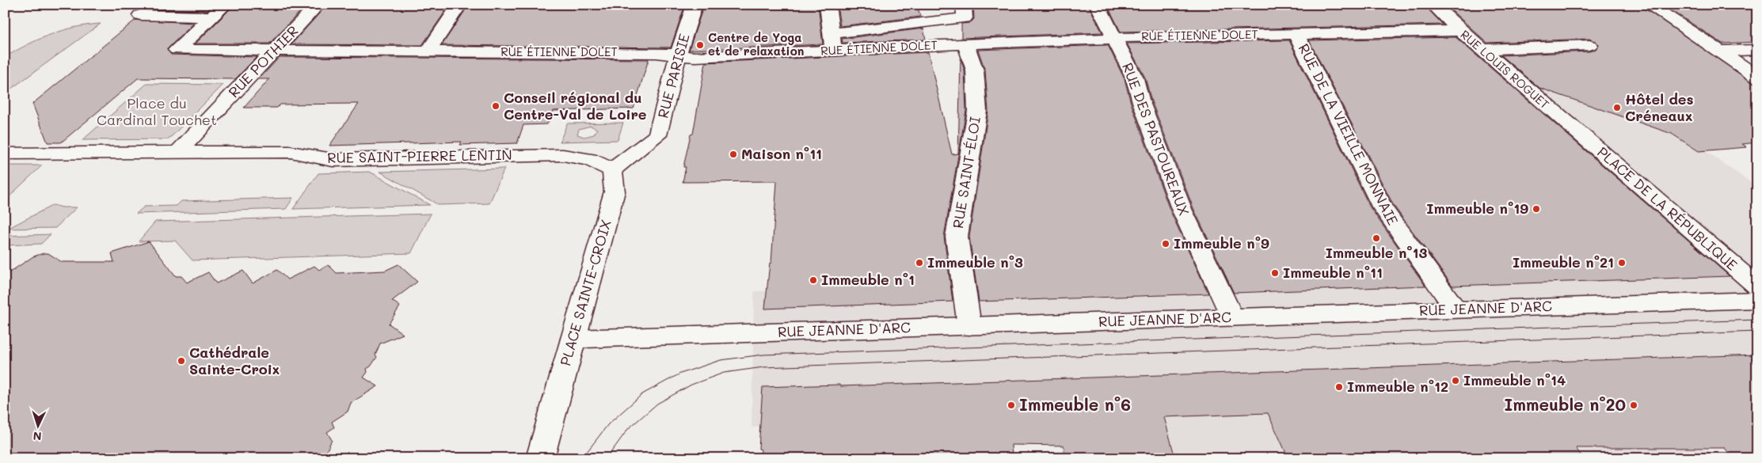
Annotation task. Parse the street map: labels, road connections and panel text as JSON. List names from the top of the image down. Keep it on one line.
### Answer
{"streets":{"street":["RUE ÉTIENNE DOLET","RUE POTHIER","RUE LOUIS ROGUET","RUE PARISIE","RUE DE LA VIEILLE MONNAIE","RUE DES PASTOUREAUX","RUE SAINT-PIERRE LENTIN","RUE SAINT-ÉLOI","PLACE DE LA RÉPUBLIQUE","PLACE SAINTE-CROIX","RUE JEANNE D'ARC"]},"crossings":[["RUE ÉTIENNE DOLET","RUE POTHIER"],["RUE ÉTIENNE DOLET","RUE LOUIS ROGUET"],["RUE ÉTIENNE DOLET","RUE PARISIE"],["RUE ÉTIENNE DOLET","RUE DE LA VIEILLE MONNAIE"],["RUE ÉTIENNE DOLET","RUE DES PASTOUREAUX"],["RUE ÉTIENNE DOLET","RUE SAINT-ÉLOI"],["RUE POTHIER","RUE SAINT-PIERRE LENTIN"],["RUE LOUIS ROGUET","PLACE DE LA RÉPUBLIQUE"],["RUE PARISIE","RUE SAINT-PIERRE LENTIN"],["RUE PARISIE","PLACE SAINTE-CROIX"],["RUE DE LA VIEILLE MONNAIE","RUE JEANNE D'ARC"],["RUE DES PASTOUREAUX","RUE JEANNE D'ARC"],["RUE SAINT-PIERRE LENTIN","PLACE SAINTE-CROIX"],["RUE SAINT-ÉLOI","RUE JEANNE D'ARC"],["PLACE SAINTE-CROIX","RUE JEANNE D'ARC"]],"parks":["Place du Cardinal Touchet"],"places":["Centre de Yoga et de relaxation","Conseil régional du Centre-Val de Loire","Hôtel des Créneaux","Maison n°11","Immeuble n°19","Immeuble n°13","Immeuble n°9","Immeuble n°3","Immeuble n°21","Immeuble n°11","Immeuble n°1","Cathédrale Sainte-Croix","Immeuble n°14","Immeuble n°12","Immeuble n°6","Immeuble n°20"],"north":"bottom"}
